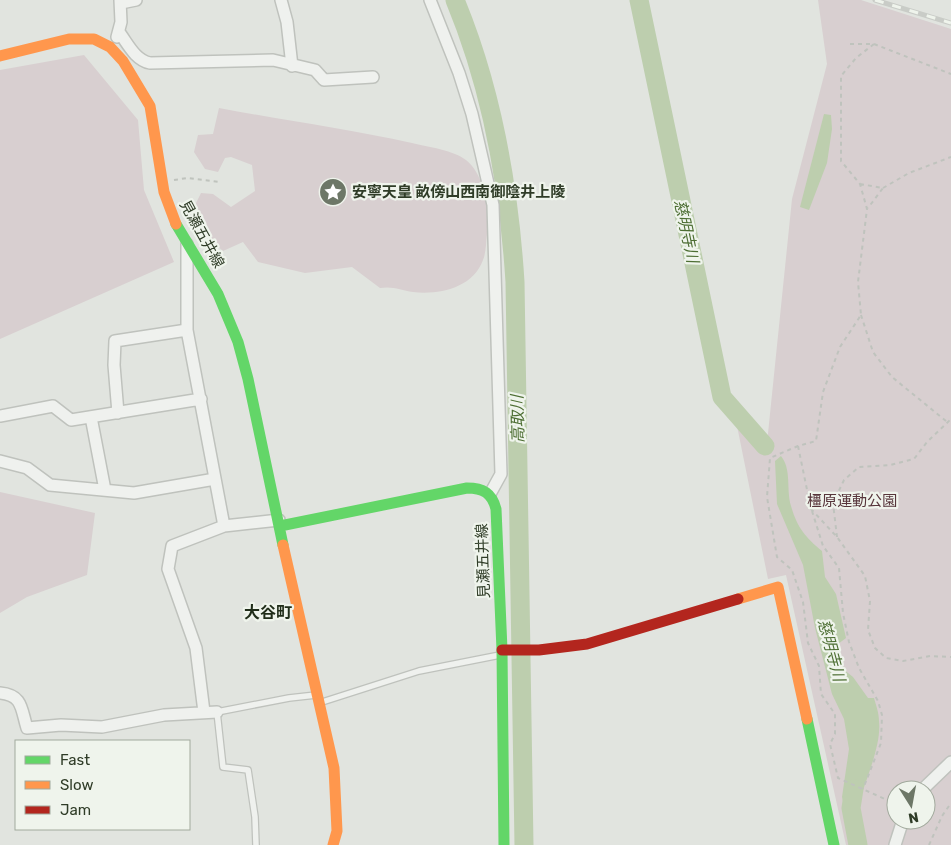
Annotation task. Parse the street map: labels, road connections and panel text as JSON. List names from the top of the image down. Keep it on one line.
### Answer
{"streets":{"main road":["見瀬五井線"]},"districts":["大谷町"],"water":["慈明寺川","高取川"],"parks":["橿原運動公園"],"places":{"place":["安寧天皇 畝傍山西南御陰井上陵"]},"legend":["Fast","Slow","Jam"],"north":"bottom"}
